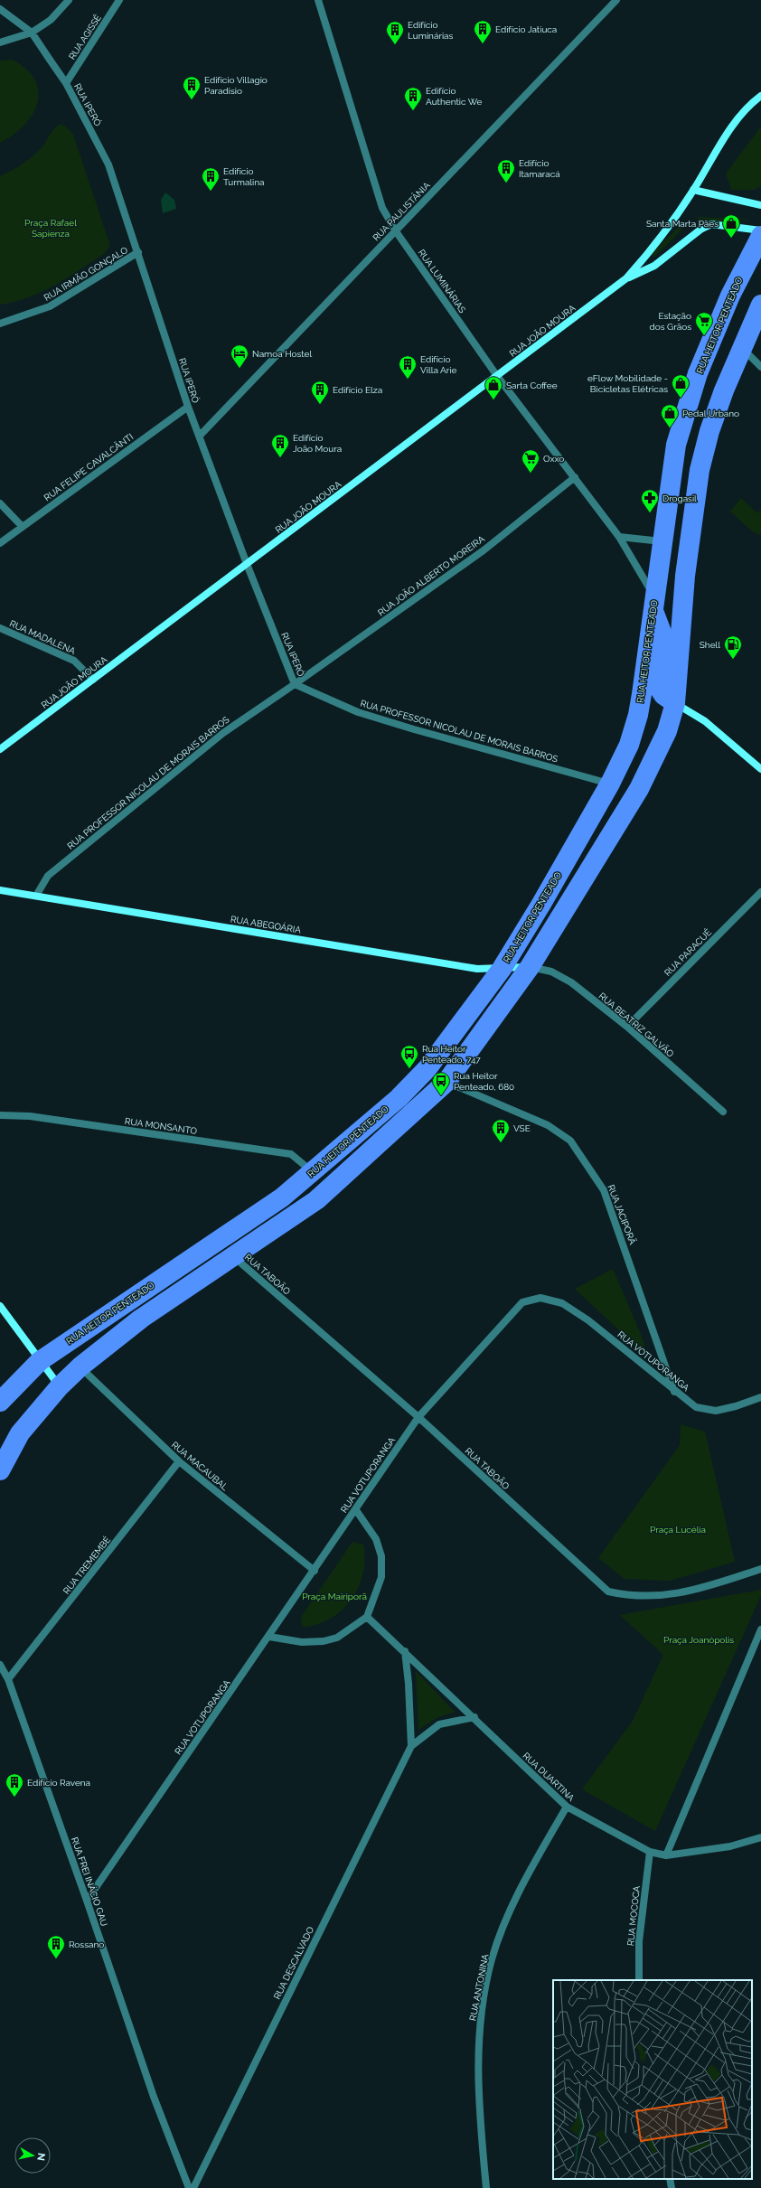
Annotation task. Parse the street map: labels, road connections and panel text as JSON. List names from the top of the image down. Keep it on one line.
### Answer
{"streets":{"main road":["RUA HEITOR PENTEADO"],"street":["RUA AGISSÊ","RUA IPERÓ","RUA PAULISTÂNIA","RUA IRMÃO GONÇALO","RUA LUMINÁRIAS","RUA JOÃO MOURA","RUA FELIPE CAVALCÂNTI","RUA JOÃO ALBERTO MOREIRA","RUA MADALENA","RUA PROFESSOR NICOLAU DE MORAIS BARROS","RUA ABEGOÁRIA","RUA PARACUÊ","RUA BEATRIZ GALVÃO","RUA MONSANTO","RUA JACIPORÃ","RUA TABOÃO","RUA VOTUPORANGA","RUA MACAUBAL","RUA TREMEMBÉ","RUA DUARTINA","RUA FREI INÁCIO GAU","RUA MOCOCA","RUA DESCALVADO","RUA ANTONINA"]},"crossings":[["RUA AGISSÊ","RUA IPERÓ"],["RUA IPERÓ","RUA PAULISTÂNIA"],["RUA IPERÓ","RUA IRMÃO GONÇALO"],["RUA IPERÓ","RUA JOÃO MOURA"],["RUA IPERÓ","RUA FELIPE CAVALCÂNTI"],["RUA IPERÓ","RUA JOÃO ALBERTO MOREIRA"],["RUA IPERÓ","RUA PROFESSOR NICOLAU DE MORAIS BARROS"],["RUA PAULISTÂNIA","RUA LUMINÁRIAS"],["RUA LUMINÁRIAS","RUA HEITOR PENTEADO"],["RUA LUMINÁRIAS","RUA JOÃO MOURA"],["RUA LUMINÁRIAS","RUA JOÃO ALBERTO MOREIRA"],["RUA HEITOR PENTEADO","RUA PROFESSOR NICOLAU DE MORAIS BARROS"],["RUA HEITOR PENTEADO","RUA ABEGOÁRIA"],["RUA HEITOR PENTEADO","RUA MONSANTO"],["RUA JOÃO MOURA","RUA MADALENA"],["RUA JOÃO ALBERTO MOREIRA","RUA PROFESSOR NICOLAU DE MORAIS BARROS"],["RUA PROFESSOR NICOLAU DE MORAIS BARROS","RUA ABEGOÁRIA"],["RUA ABEGOÁRIA","RUA BEATRIZ GALVÃO"],["RUA PARACUÊ","RUA BEATRIZ GALVÃO"],["RUA JACIPORÃ","RUA VOTUPORANGA"],["RUA TABOÃO","RUA VOTUPORANGA"],["RUA VOTUPORANGA","RUA MACAUBAL"],["RUA VOTUPORANGA","RUA FREI INÁCIO GAU"],["RUA MACAUBAL","RUA TREMEMBÉ"],["RUA TREMEMBÉ","RUA FREI INÁCIO GAU"],["RUA DUARTINA","RUA MOCOCA"],["RUA DUARTINA","RUA DESCALVADO"],["RUA DUARTINA","RUA ANTONINA"]],"parks":["Praça Rafael Sapienza","Praça Lucélia","Praça Mairiporã","Praça Joanópolis"],"places":{"building":["Edifício Jatiuca","Edifício Luminárias","Edifício Villagio Paradisio","Edifício Authentic We","Edifício Itamaracá","Edifício Turmalina","Edifício Villa Arie","Edifício Elza","Edifício João Moura","VSE","Edifício Ravena","Rossano"],"shop":["Santa Marta Pães","eFlow Mobilidade - Bicicletas Elétricas","Sarta Coffee","Pedal Urbano"],"supermarket":["Estação dos Grãos","Oxxo"],"hotel":["Namoa Hostel"],"pharmacy":["Drogasil"],"fuel station":["Shell"],"bus stop":["Rua Heitor Penteado, 747","Rua Heitor Penteado, 680"]},"north":"right"}
